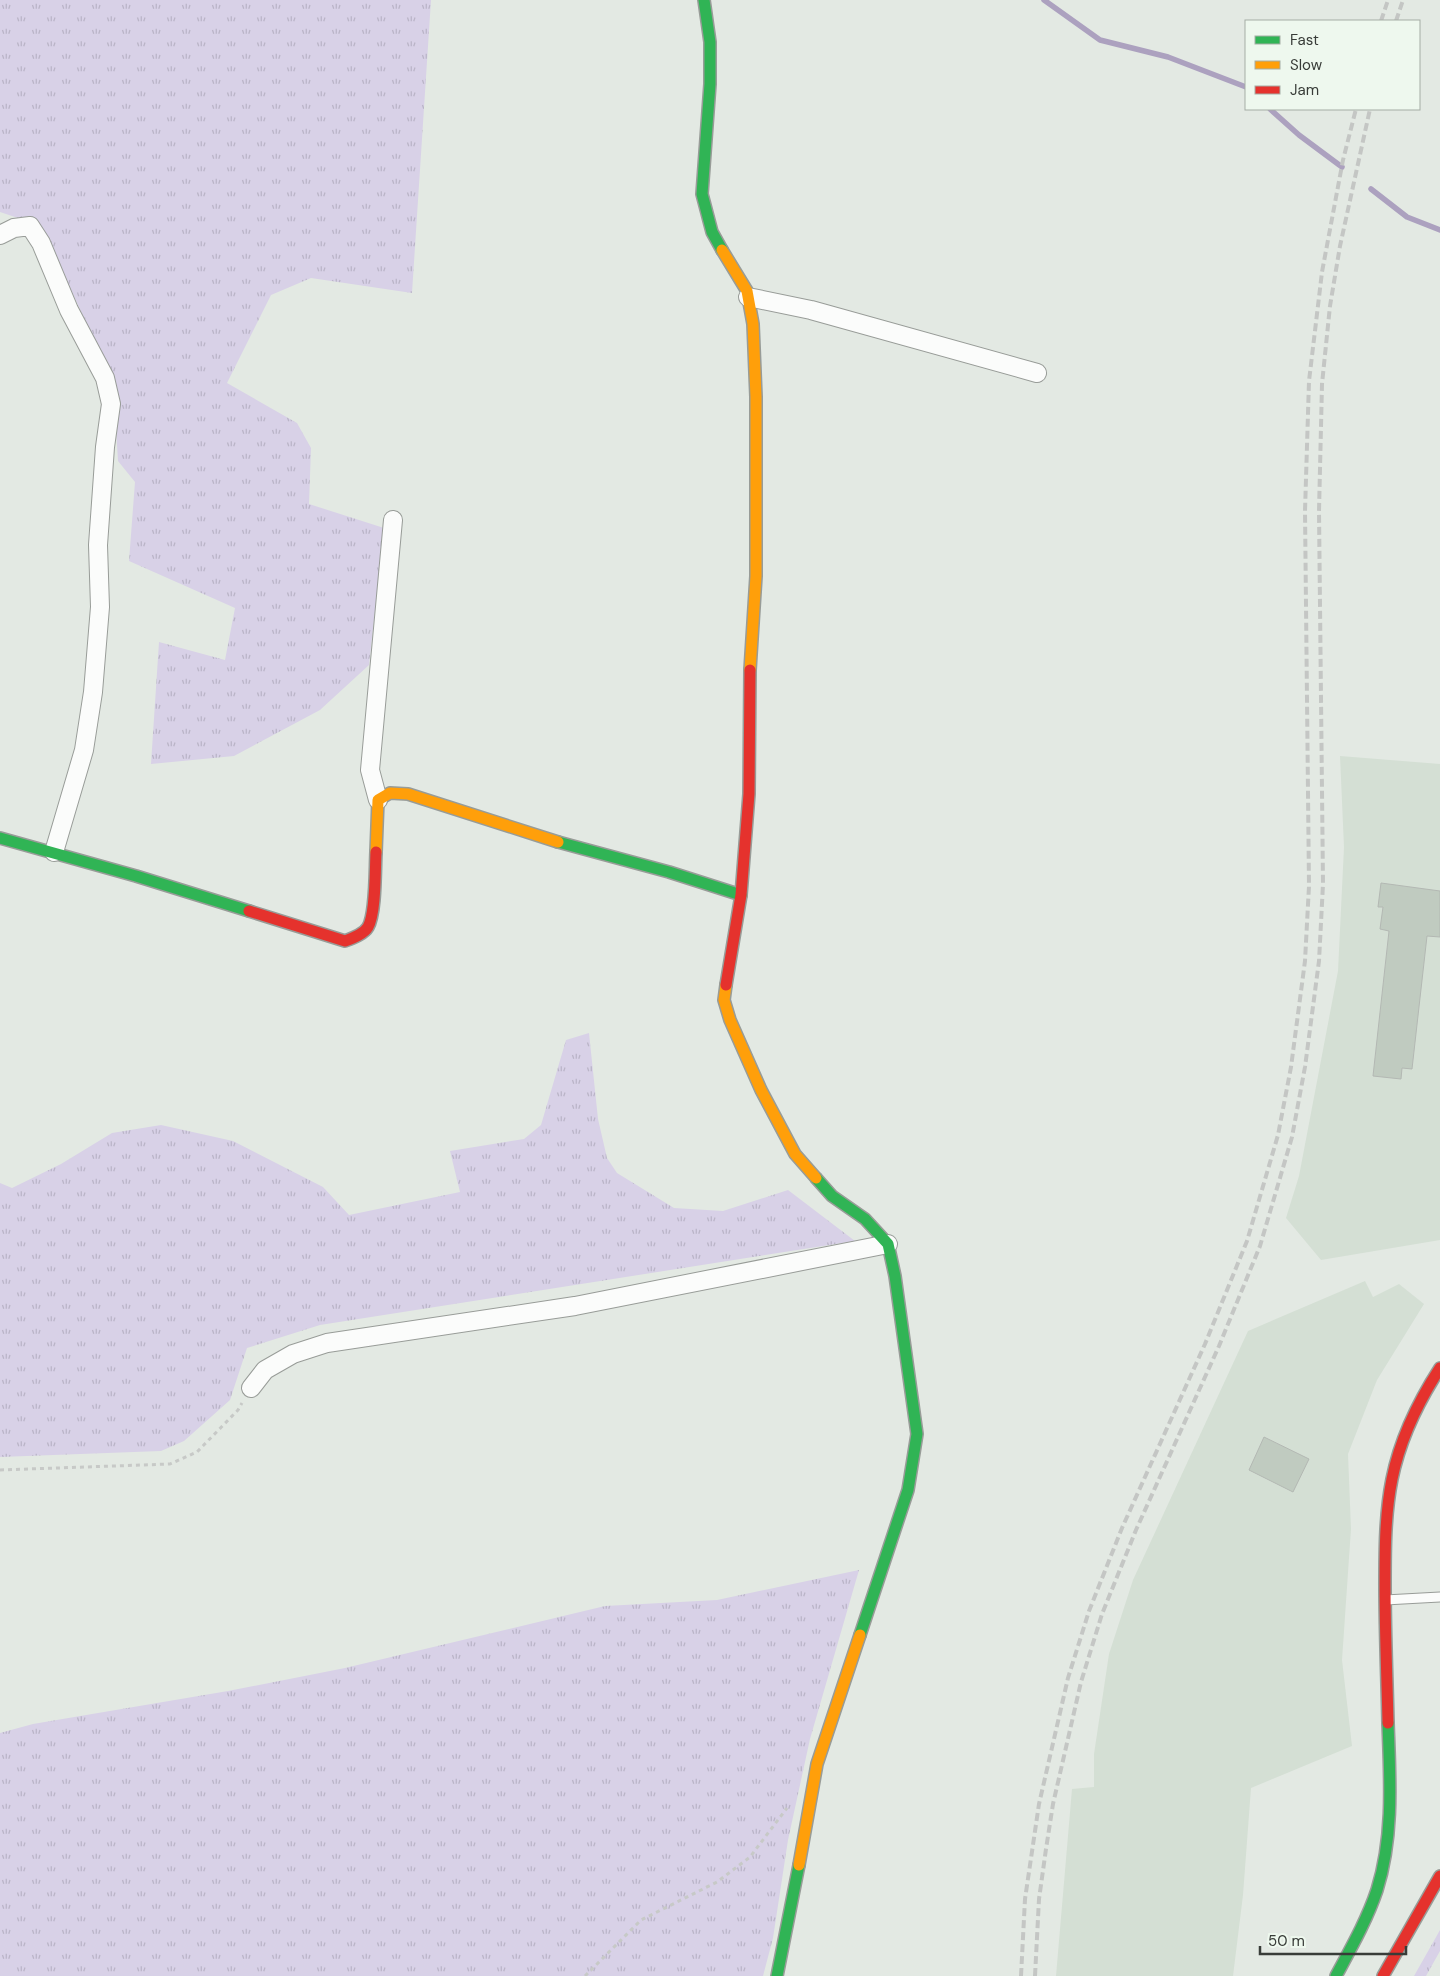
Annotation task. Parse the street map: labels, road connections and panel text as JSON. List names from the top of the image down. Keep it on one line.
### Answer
{"legend":["Fast","Slow","Jam"],"scale_bar":"50 m"}
